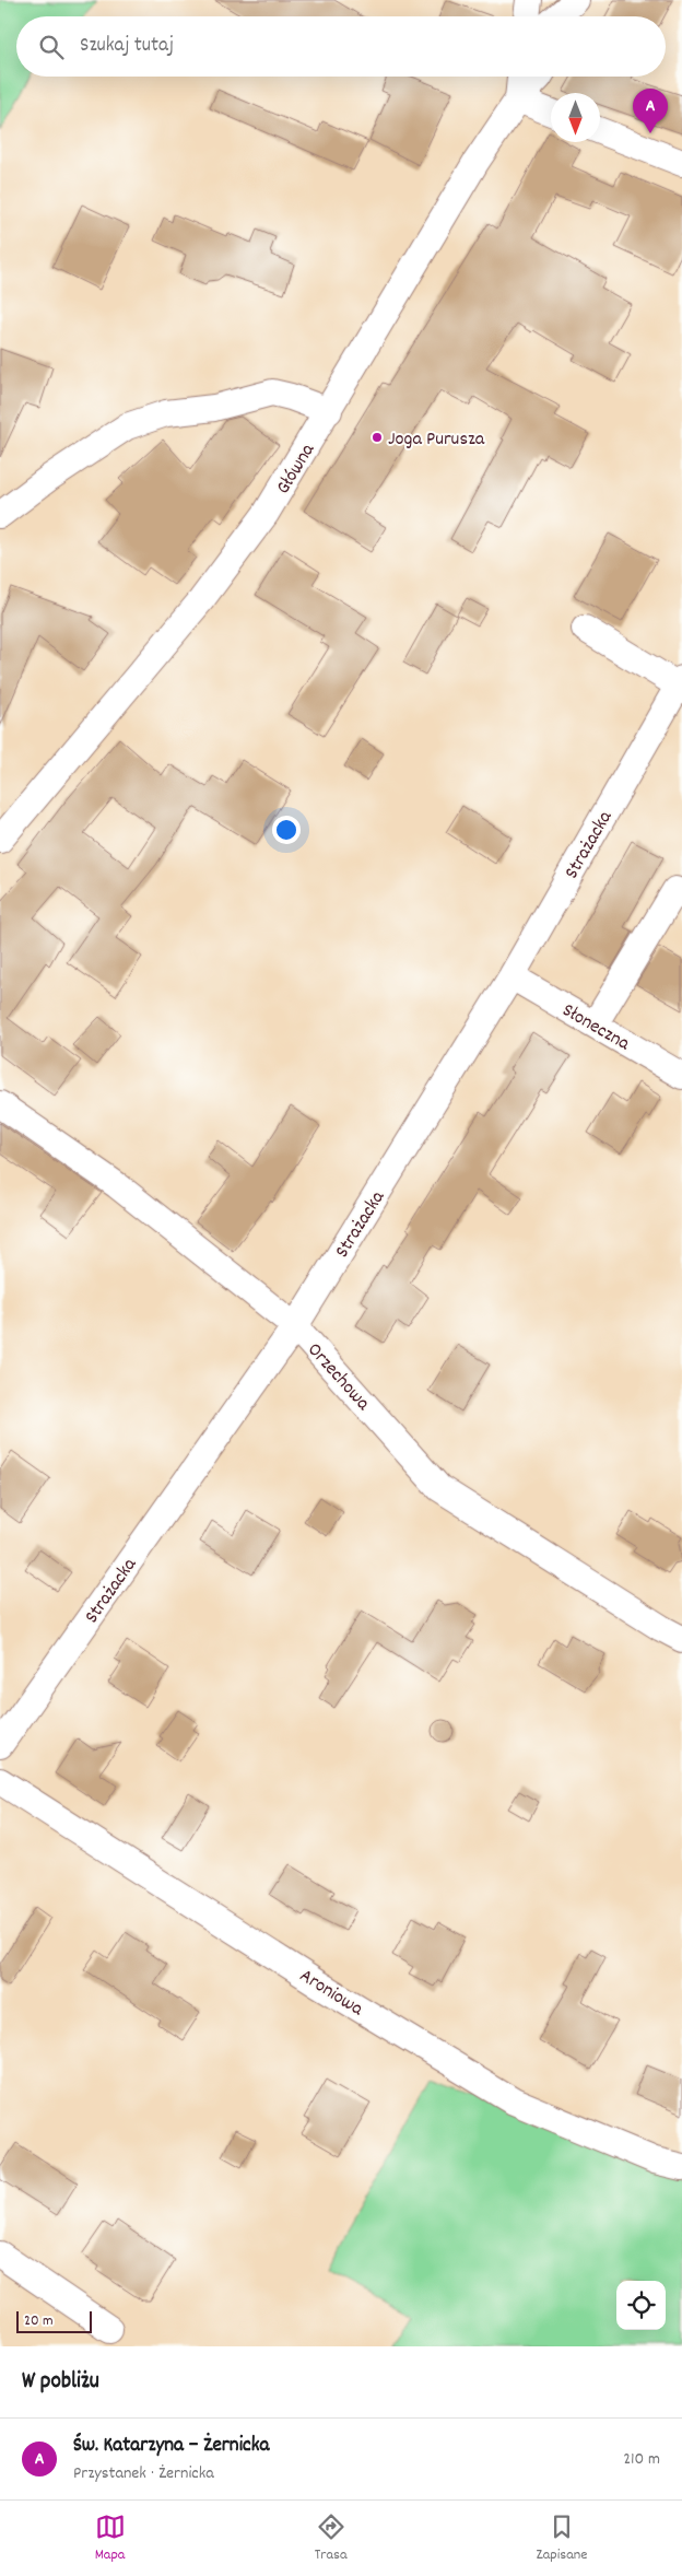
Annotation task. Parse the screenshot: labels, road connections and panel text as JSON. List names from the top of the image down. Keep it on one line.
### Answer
{"streets":{"street":["Główna","Strażacka","Słoneczna","Orzechowa","Aroniowa"]},"crossings":[["Strażacka","Słoneczna"],["Strażacka","Orzechowa"]],"places":["Joga Purusza"],"scale_bar":"20 m","north":"bottom","page":{"search":"Szukaj tutaj","pins":"A","scale":"20 m","heading":"W pobliżu","list":[{"mark":"A","name":"Św. Katarzyna – Żernicka","note":"Przystanek · Żernicka","value":"210 m"}],"nav":["Mapa","Trasa","Zapisane"]}}
